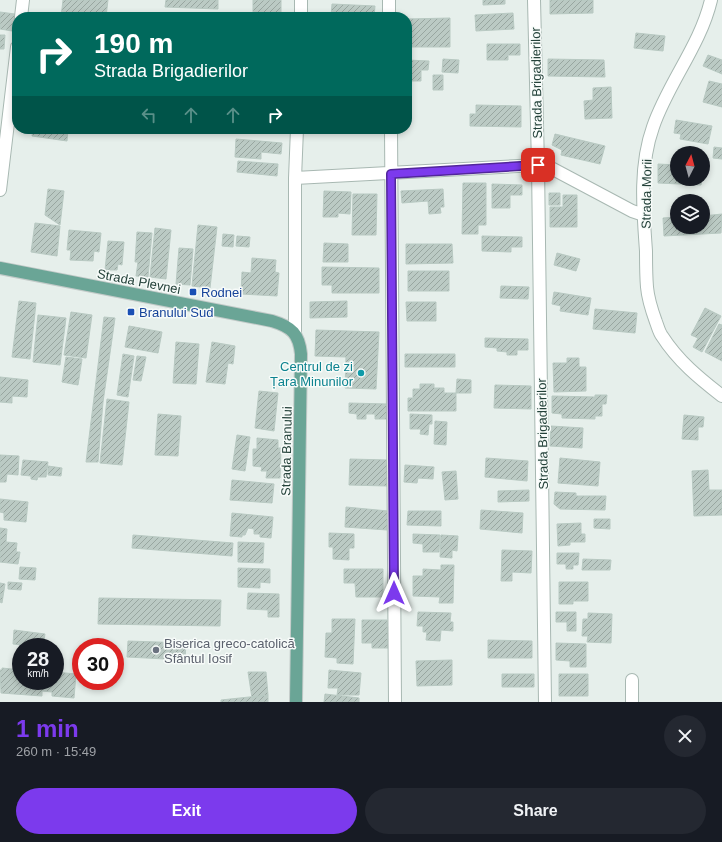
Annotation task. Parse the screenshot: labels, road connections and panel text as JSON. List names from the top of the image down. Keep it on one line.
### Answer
{"streets":{"main road":["Strada Plevnei","Strada Branului"],"street":["Strada Brigadierilor","Strada Morii"]},"crossings":[["Strada Plevnei","Strada Branului"]],"places":{"transit":["Rodnei","Branului Sud"],"other":["Centrul de zi Țara Minunilor","Biserica greco-catolică Sfântul Iosif"]},"north":"top","page":{"turn":["190 m","Strada Brigadierilor"],"speed":"28 km/h","limit":"30","heading":["1 min","260 m · 15:49"],"buttons":["Exit","Share"]}}
